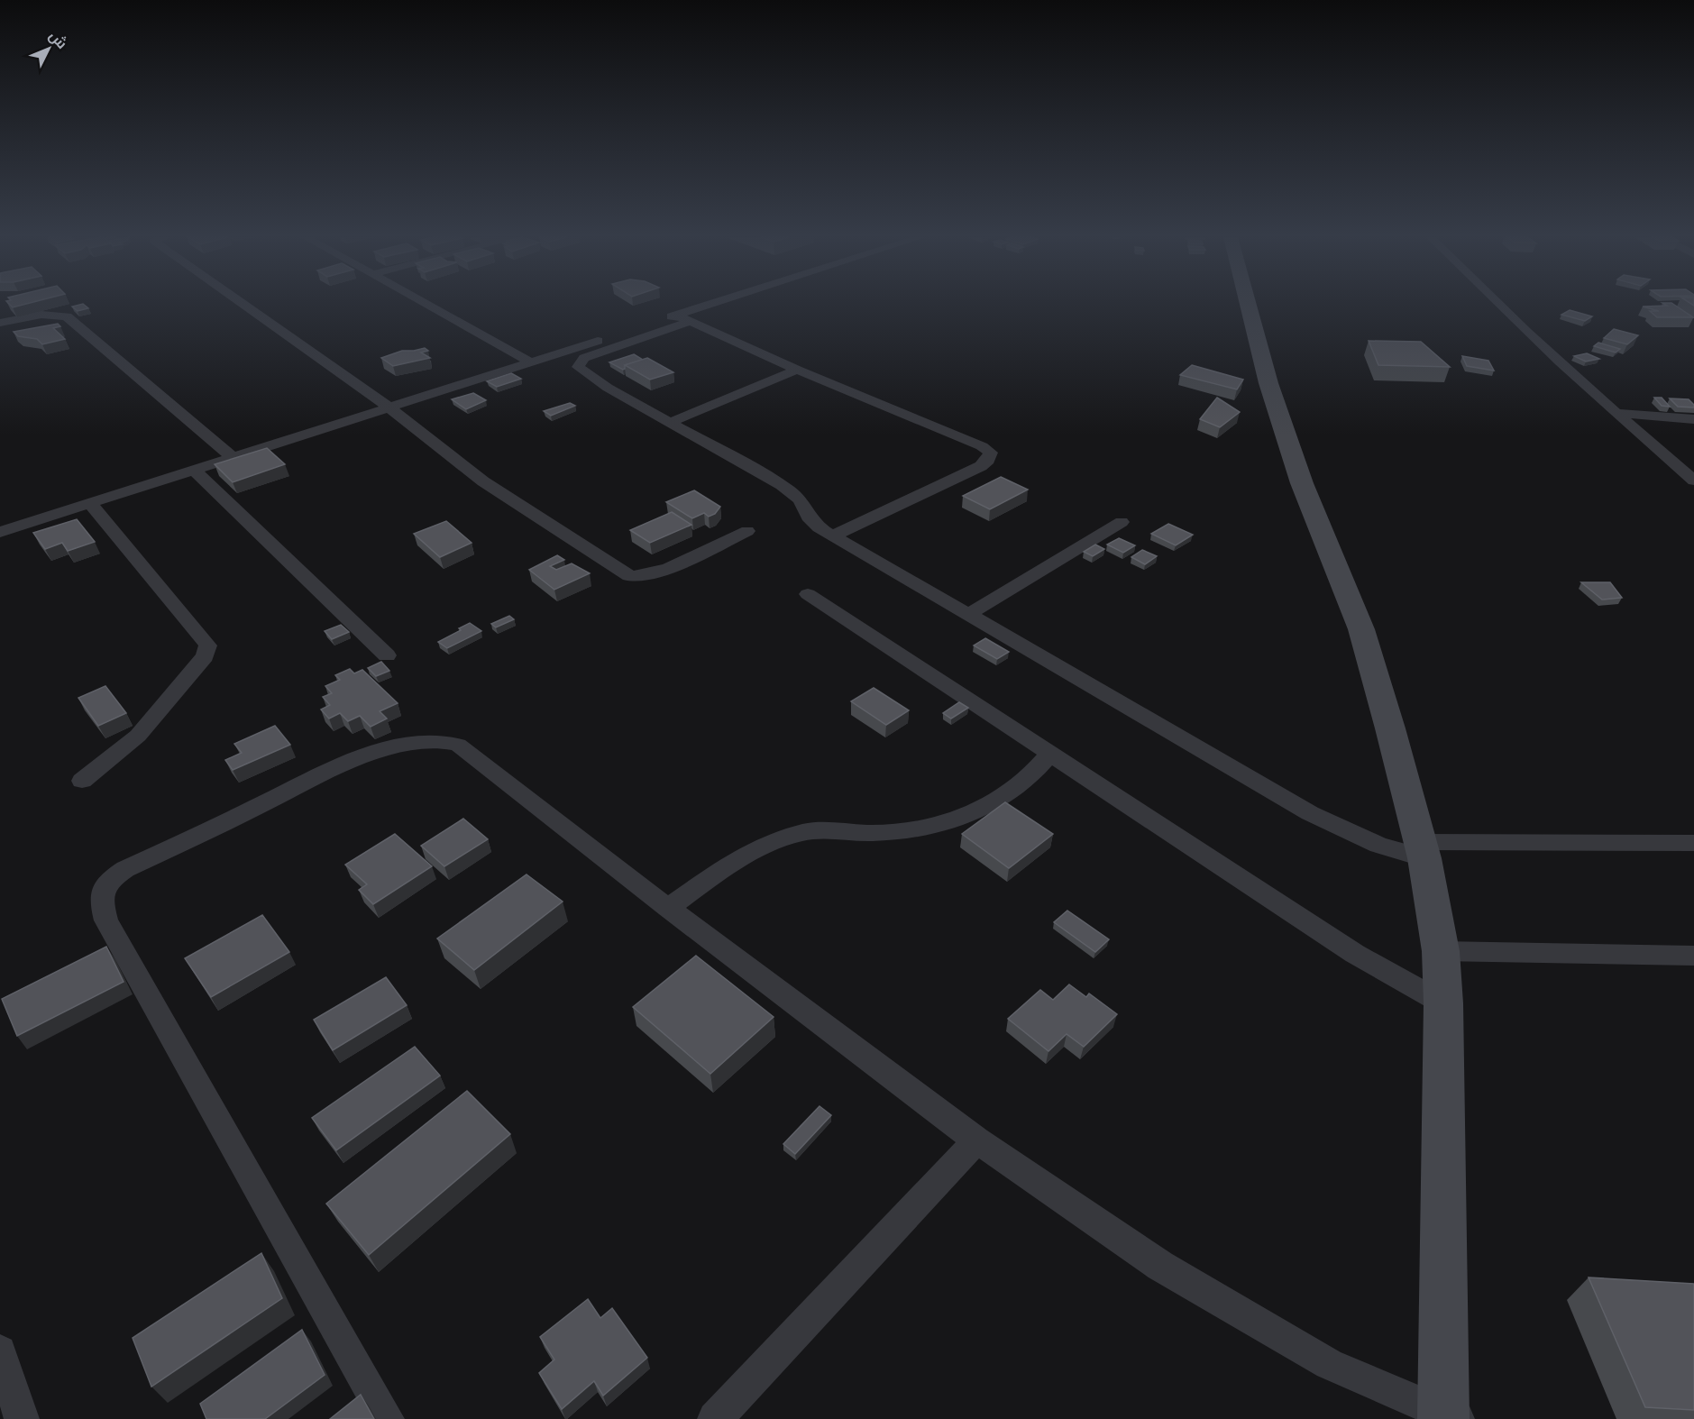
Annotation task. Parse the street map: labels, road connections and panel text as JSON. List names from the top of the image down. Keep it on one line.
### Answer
{"north":"top right"}
